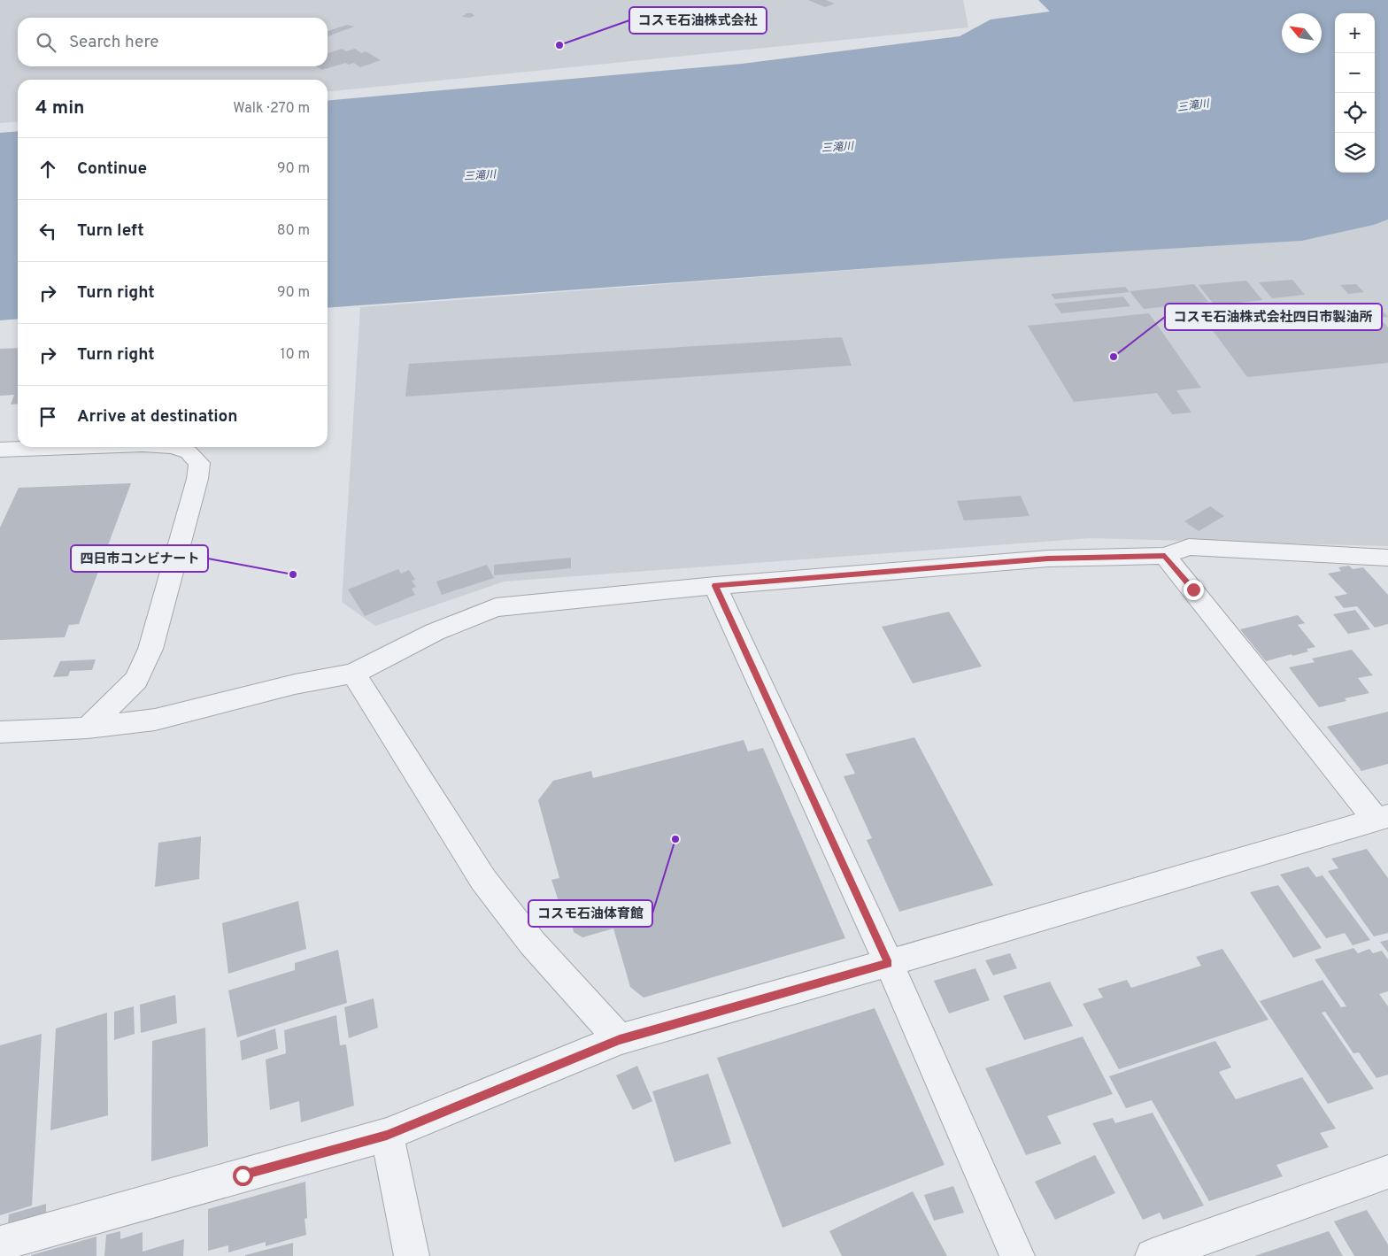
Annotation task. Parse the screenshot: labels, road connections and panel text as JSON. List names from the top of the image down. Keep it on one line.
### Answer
{"water":["三滝川"],"places":["コスモ石油株式会社","コスモ石油株式会社四日市製油所","四日市コンビナート","コスモ石油体育館"],"north":"top left","page":{"map_buttons":["+","−"],"search":"Search here","heading":["4 min","Walk · 270 m"],"list":[["Continue","90 m"],["Turn left","80 m"],["Turn right","90 m"],["Turn right","10 m"],"Arrive at destination"]}}
